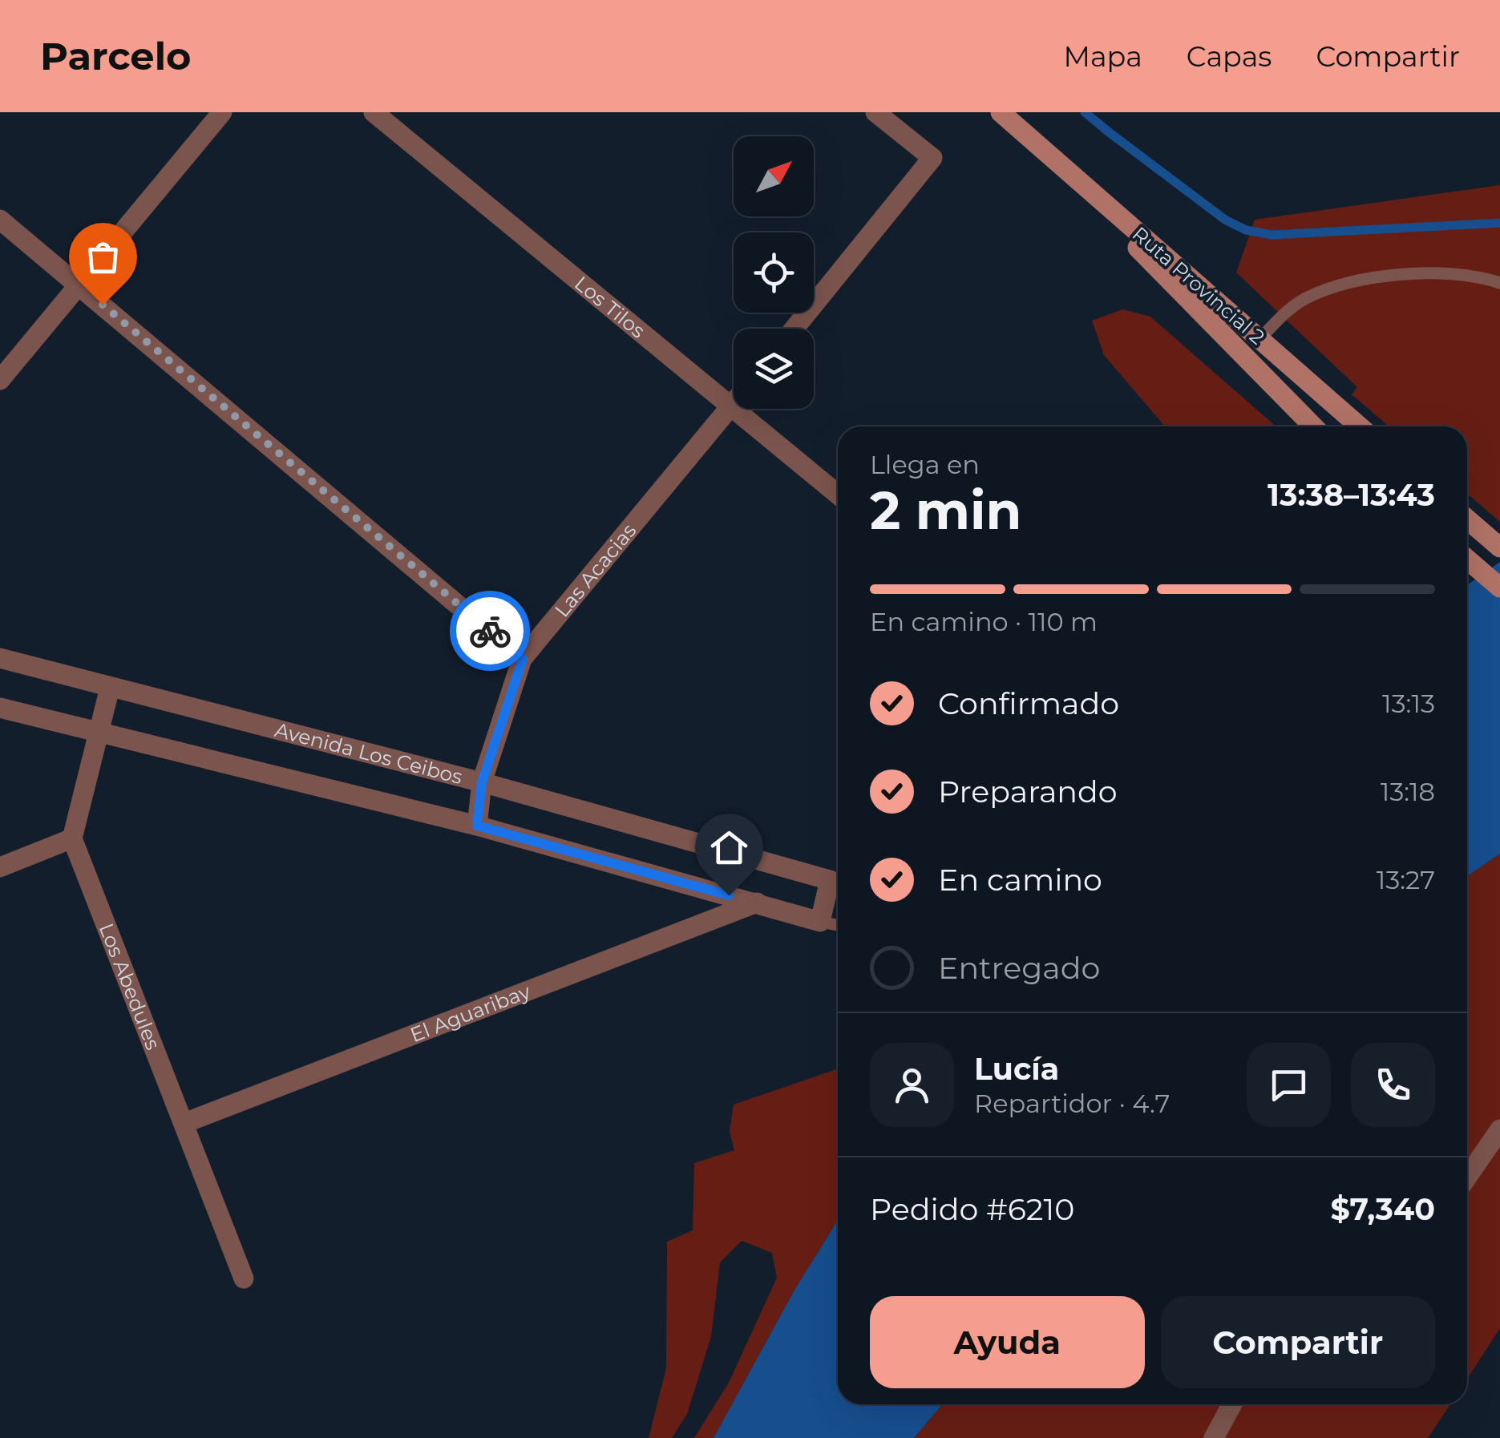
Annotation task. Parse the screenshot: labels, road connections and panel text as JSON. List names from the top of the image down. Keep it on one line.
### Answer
{"streets":{"main road":["Ruta Provincial 2"],"street":["Los Tilos","Las Acacias","Avenida Los Ceibos","Los Abedules","El Aguaribay"]},"crossings":[["Los Tilos","Las Acacias"],["Las Acacias","Avenida Los Ceibos"],["Los Abedules","El Aguaribay"]],"north":"top right","page":{"header":"Parcelo","nav":["Mapa","Capas","Compartir"],"heading":["2 min","Llega en","13:38–13:43"],"panel":["Lucía","Repartidor · 4.7","Pedido #6210","$7,340"],"bar":"En camino · 110 m","list":[["Confirmado","13:13"],["Preparando","13:18"],["En camino","13:27"],"Entregado"],"buttons":["Ayuda","Compartir"]}}
